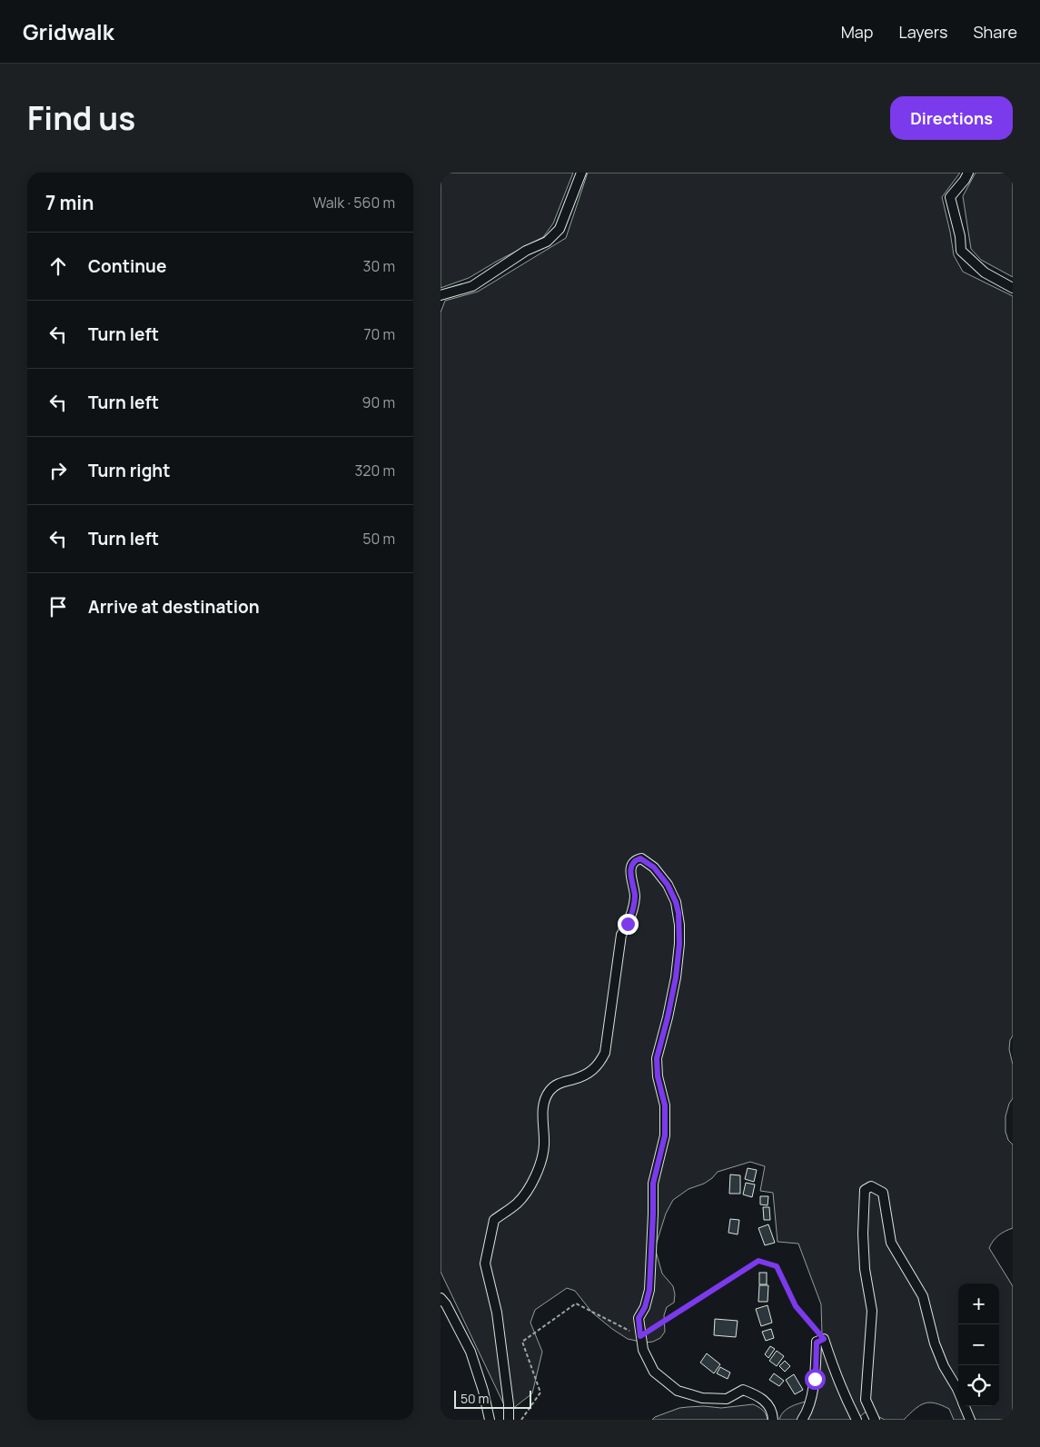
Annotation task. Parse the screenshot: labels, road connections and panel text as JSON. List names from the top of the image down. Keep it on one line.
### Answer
{"scale_bar":"50 m","page":{"header":"Gridwalk","nav":["Map","Layers","Share"],"title":"Find us","buttons":"Directions","heading":["7 min","Walk · 560 m"],"list":[["Continue","30 m"],["Turn left","70 m"],["Turn left","90 m"],["Turn right","320 m"],["Turn left","50 m"],"Arrive at destination"],"map_buttons":["+","−"],"scale":"50 m"}}
